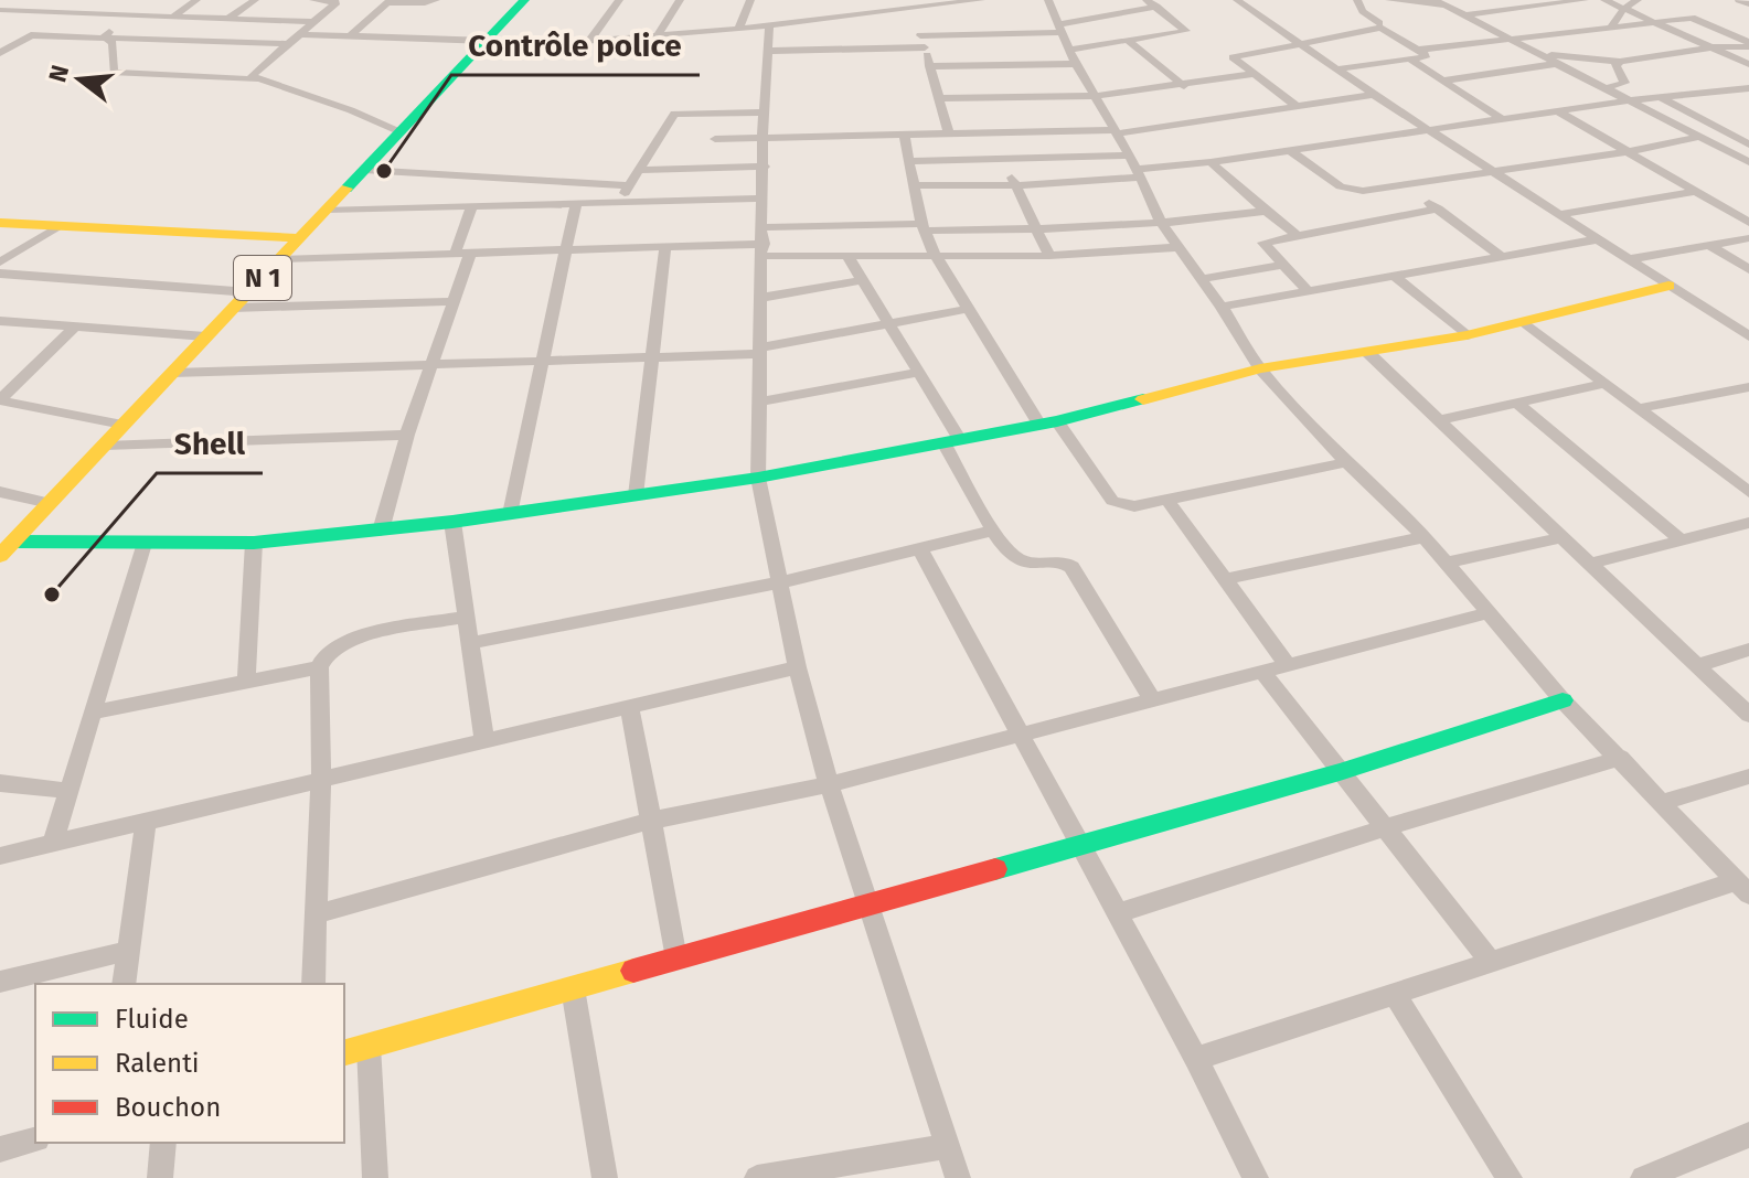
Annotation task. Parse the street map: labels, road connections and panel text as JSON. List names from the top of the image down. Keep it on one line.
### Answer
{"streets":{"main road":["N 1"]},"places":["Contrôle police","Shell"],"legend":["Fluide","Ralenti","Bouchon"],"north":"left"}
